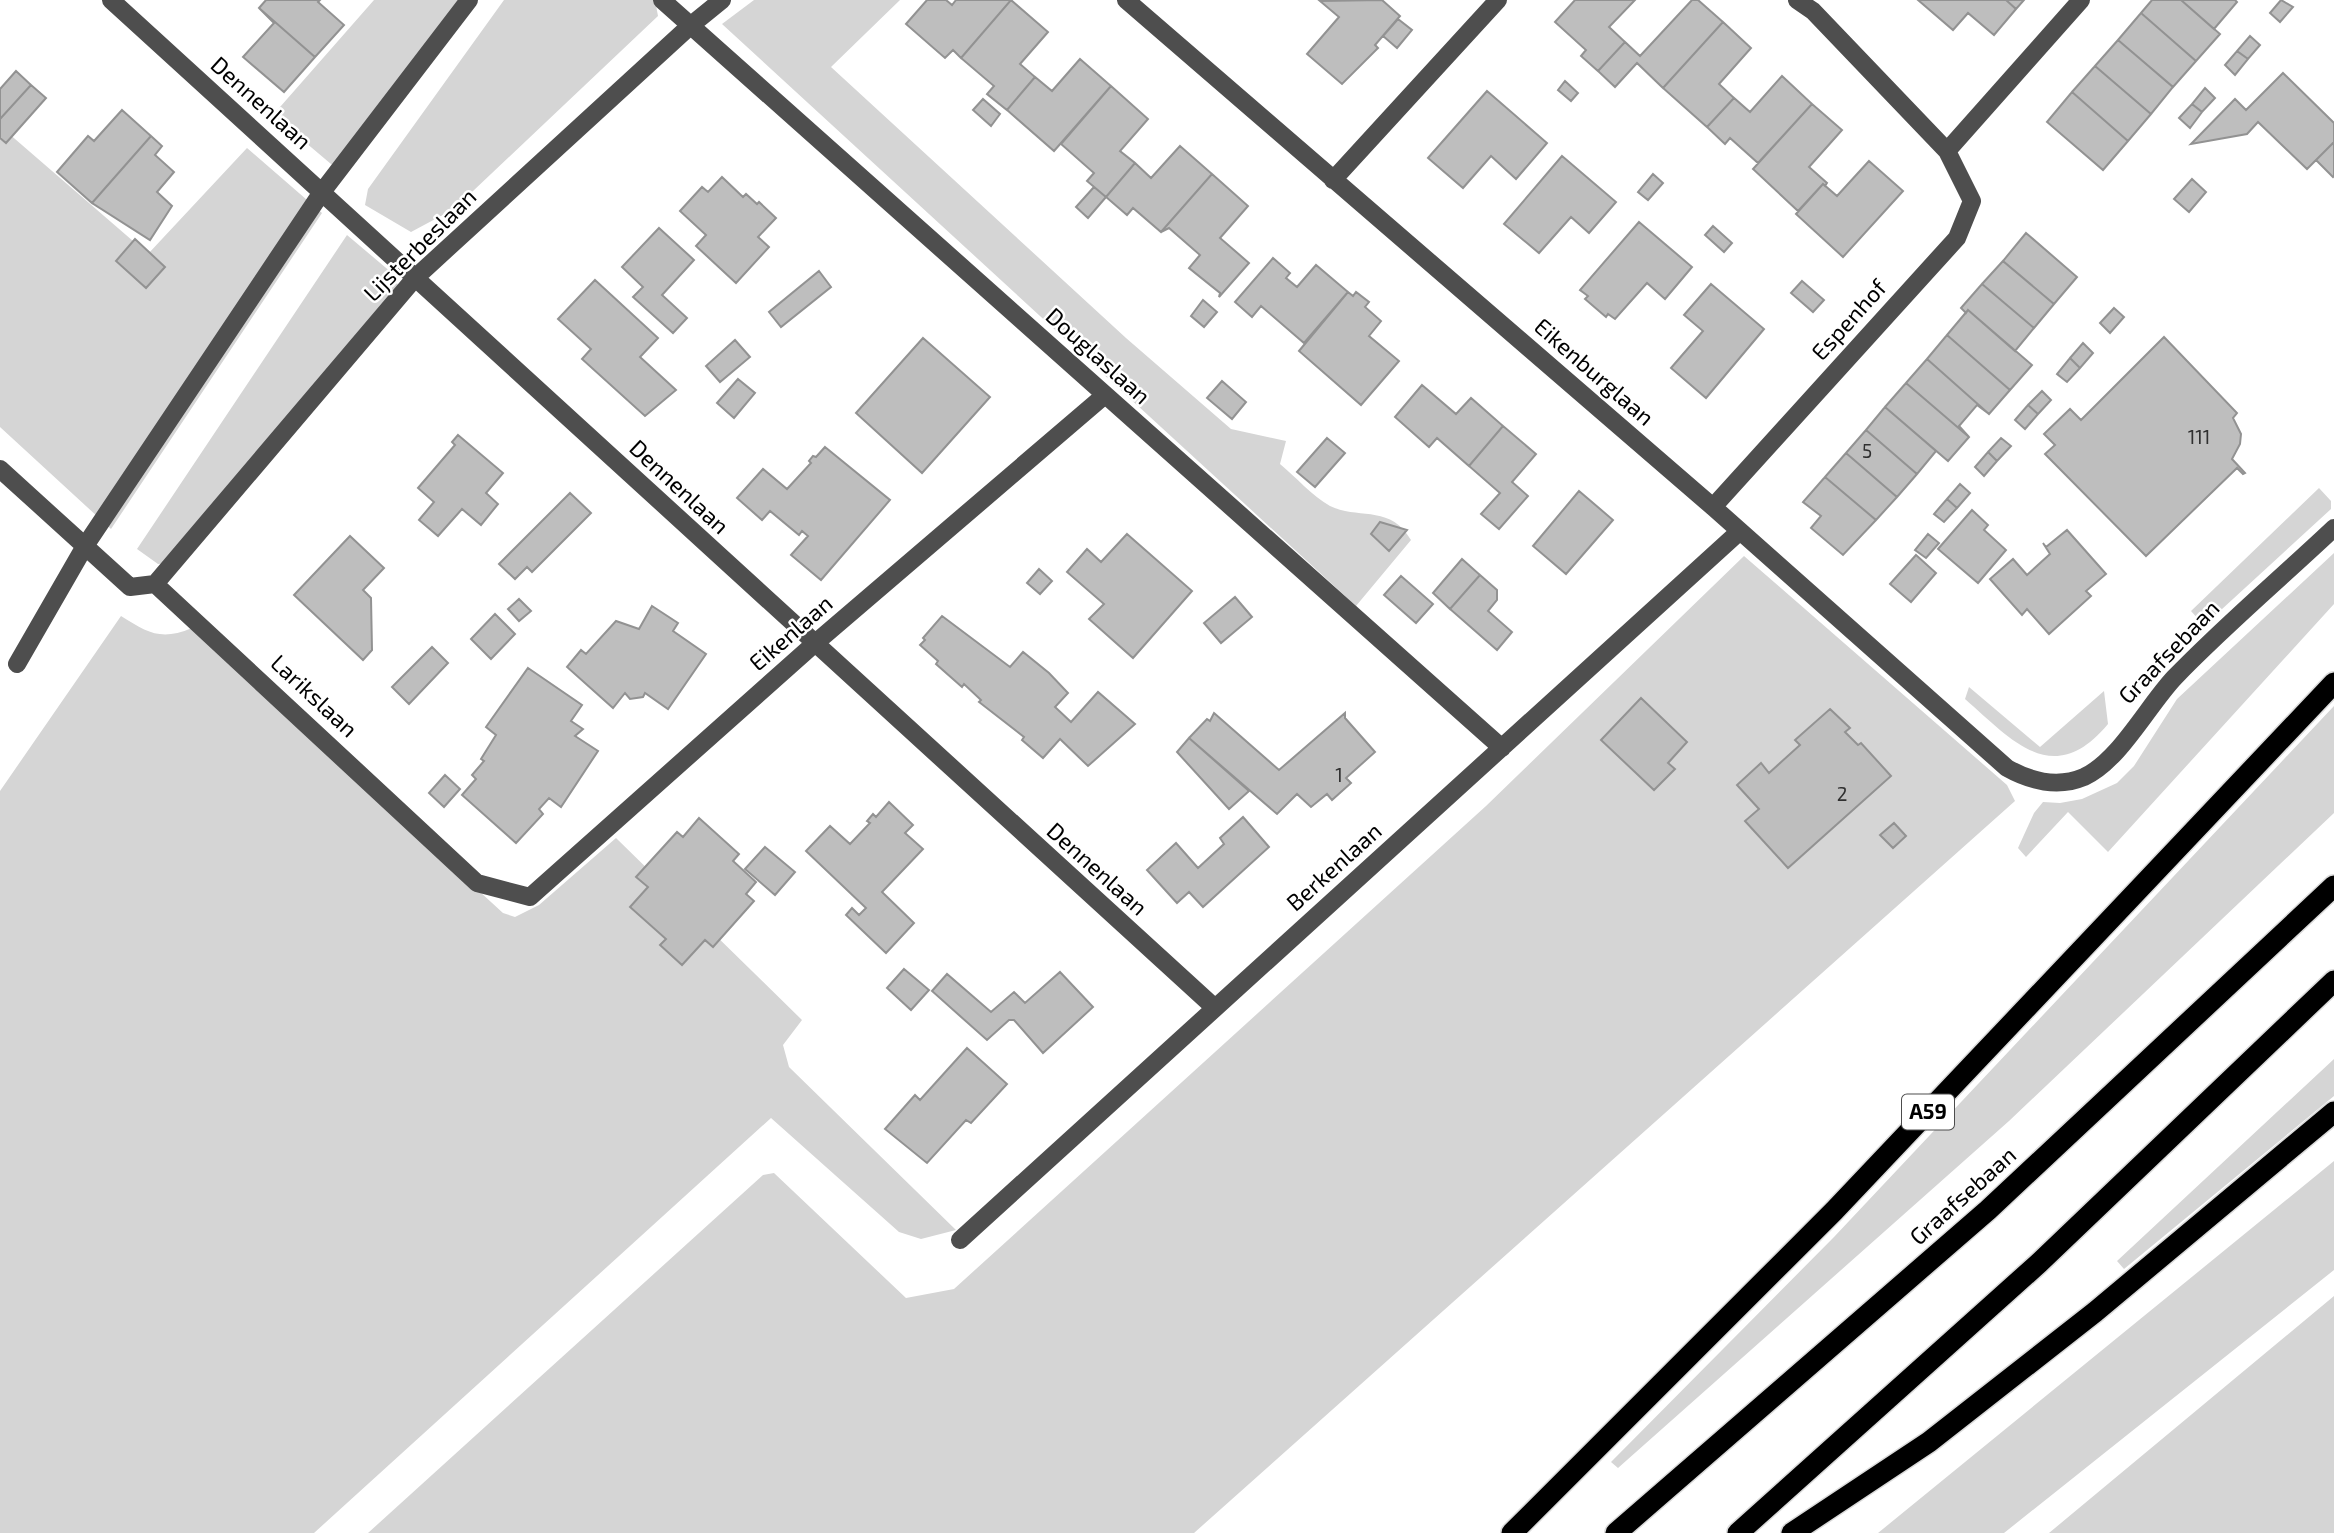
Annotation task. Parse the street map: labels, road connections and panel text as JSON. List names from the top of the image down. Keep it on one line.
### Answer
{"streets":{"highway":["Graafsebaan","A59"],"street":["Dennenlaan","Lijsterbeslaan","Espenhof","Douglaslaan","Eikenburglaan","Eikenlaan","Larikslaan","Berkenlaan"]},"crossings":[["Dennenlaan","Lijsterbeslaan"],["Dennenlaan","Eikenlaan"],["Dennenlaan","Berkenlaan"],["Lijsterbeslaan","Douglaslaan"],["Lijsterbeslaan","Larikslaan"],["Espenhof","Eikenburglaan"],["Douglaslaan","Eikenlaan"],["Douglaslaan","Berkenlaan"],["Eikenburglaan","Graafsebaan"],["Eikenburglaan","Berkenlaan"],["Eikenlaan","Larikslaan"]],"house_numbers":["111","5","1","2"]}
